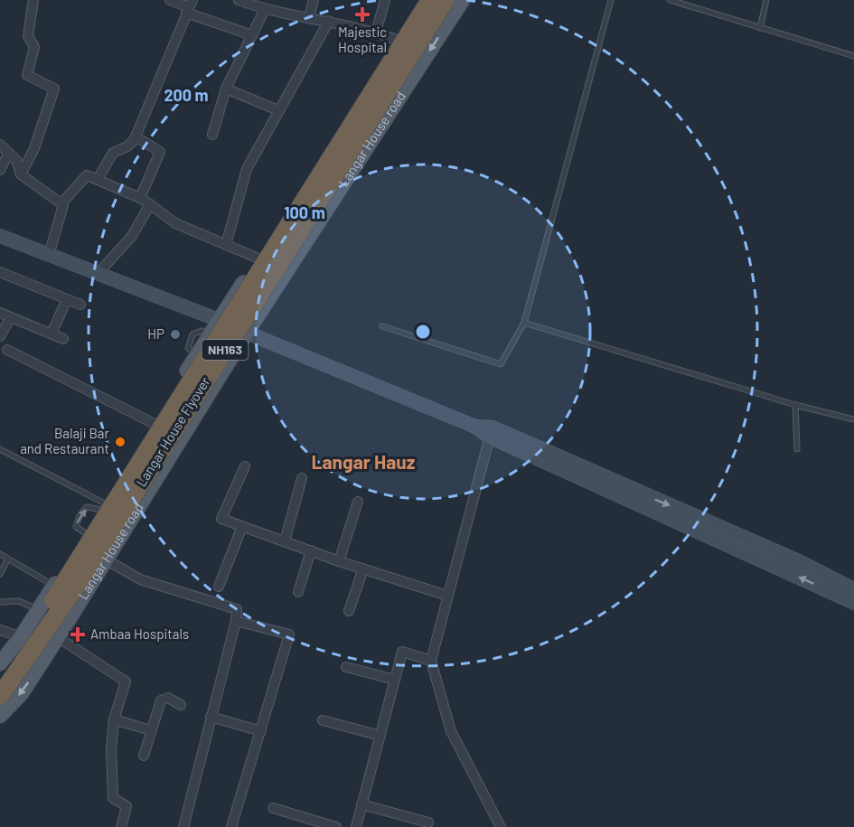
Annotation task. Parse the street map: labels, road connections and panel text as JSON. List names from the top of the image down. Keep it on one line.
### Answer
{"streets":{"highway":["NH163","Langar House Flyover"],"main road":["Langar House road"]},"districts":["Langar Hauz"],"places":{"health":["Majestic Hospital","Ambaa Hospitals"],"other":["HP","Balaji Bar and Restaurant"]},"rings":["200 m","100 m"]}
